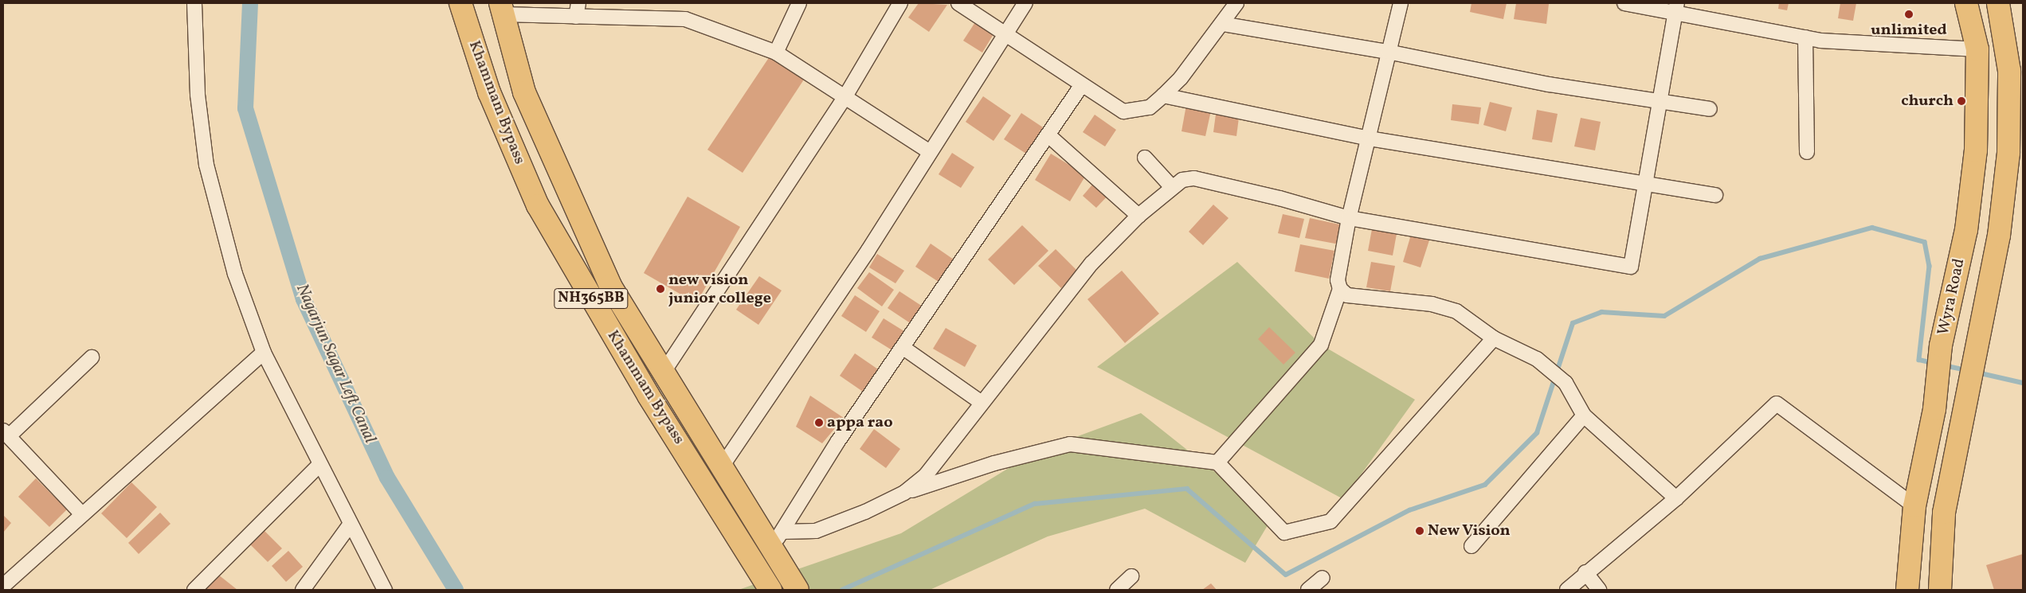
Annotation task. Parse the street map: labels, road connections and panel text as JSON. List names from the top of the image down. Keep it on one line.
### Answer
{"streets":{"main road":["Khammam Bypass","Wyra Road","NH365BB"]},"water":["Nagarjun Sagar Left Canal"],"places":["unlimited","church","new vision junior college","appa rao","New Vision"]}
